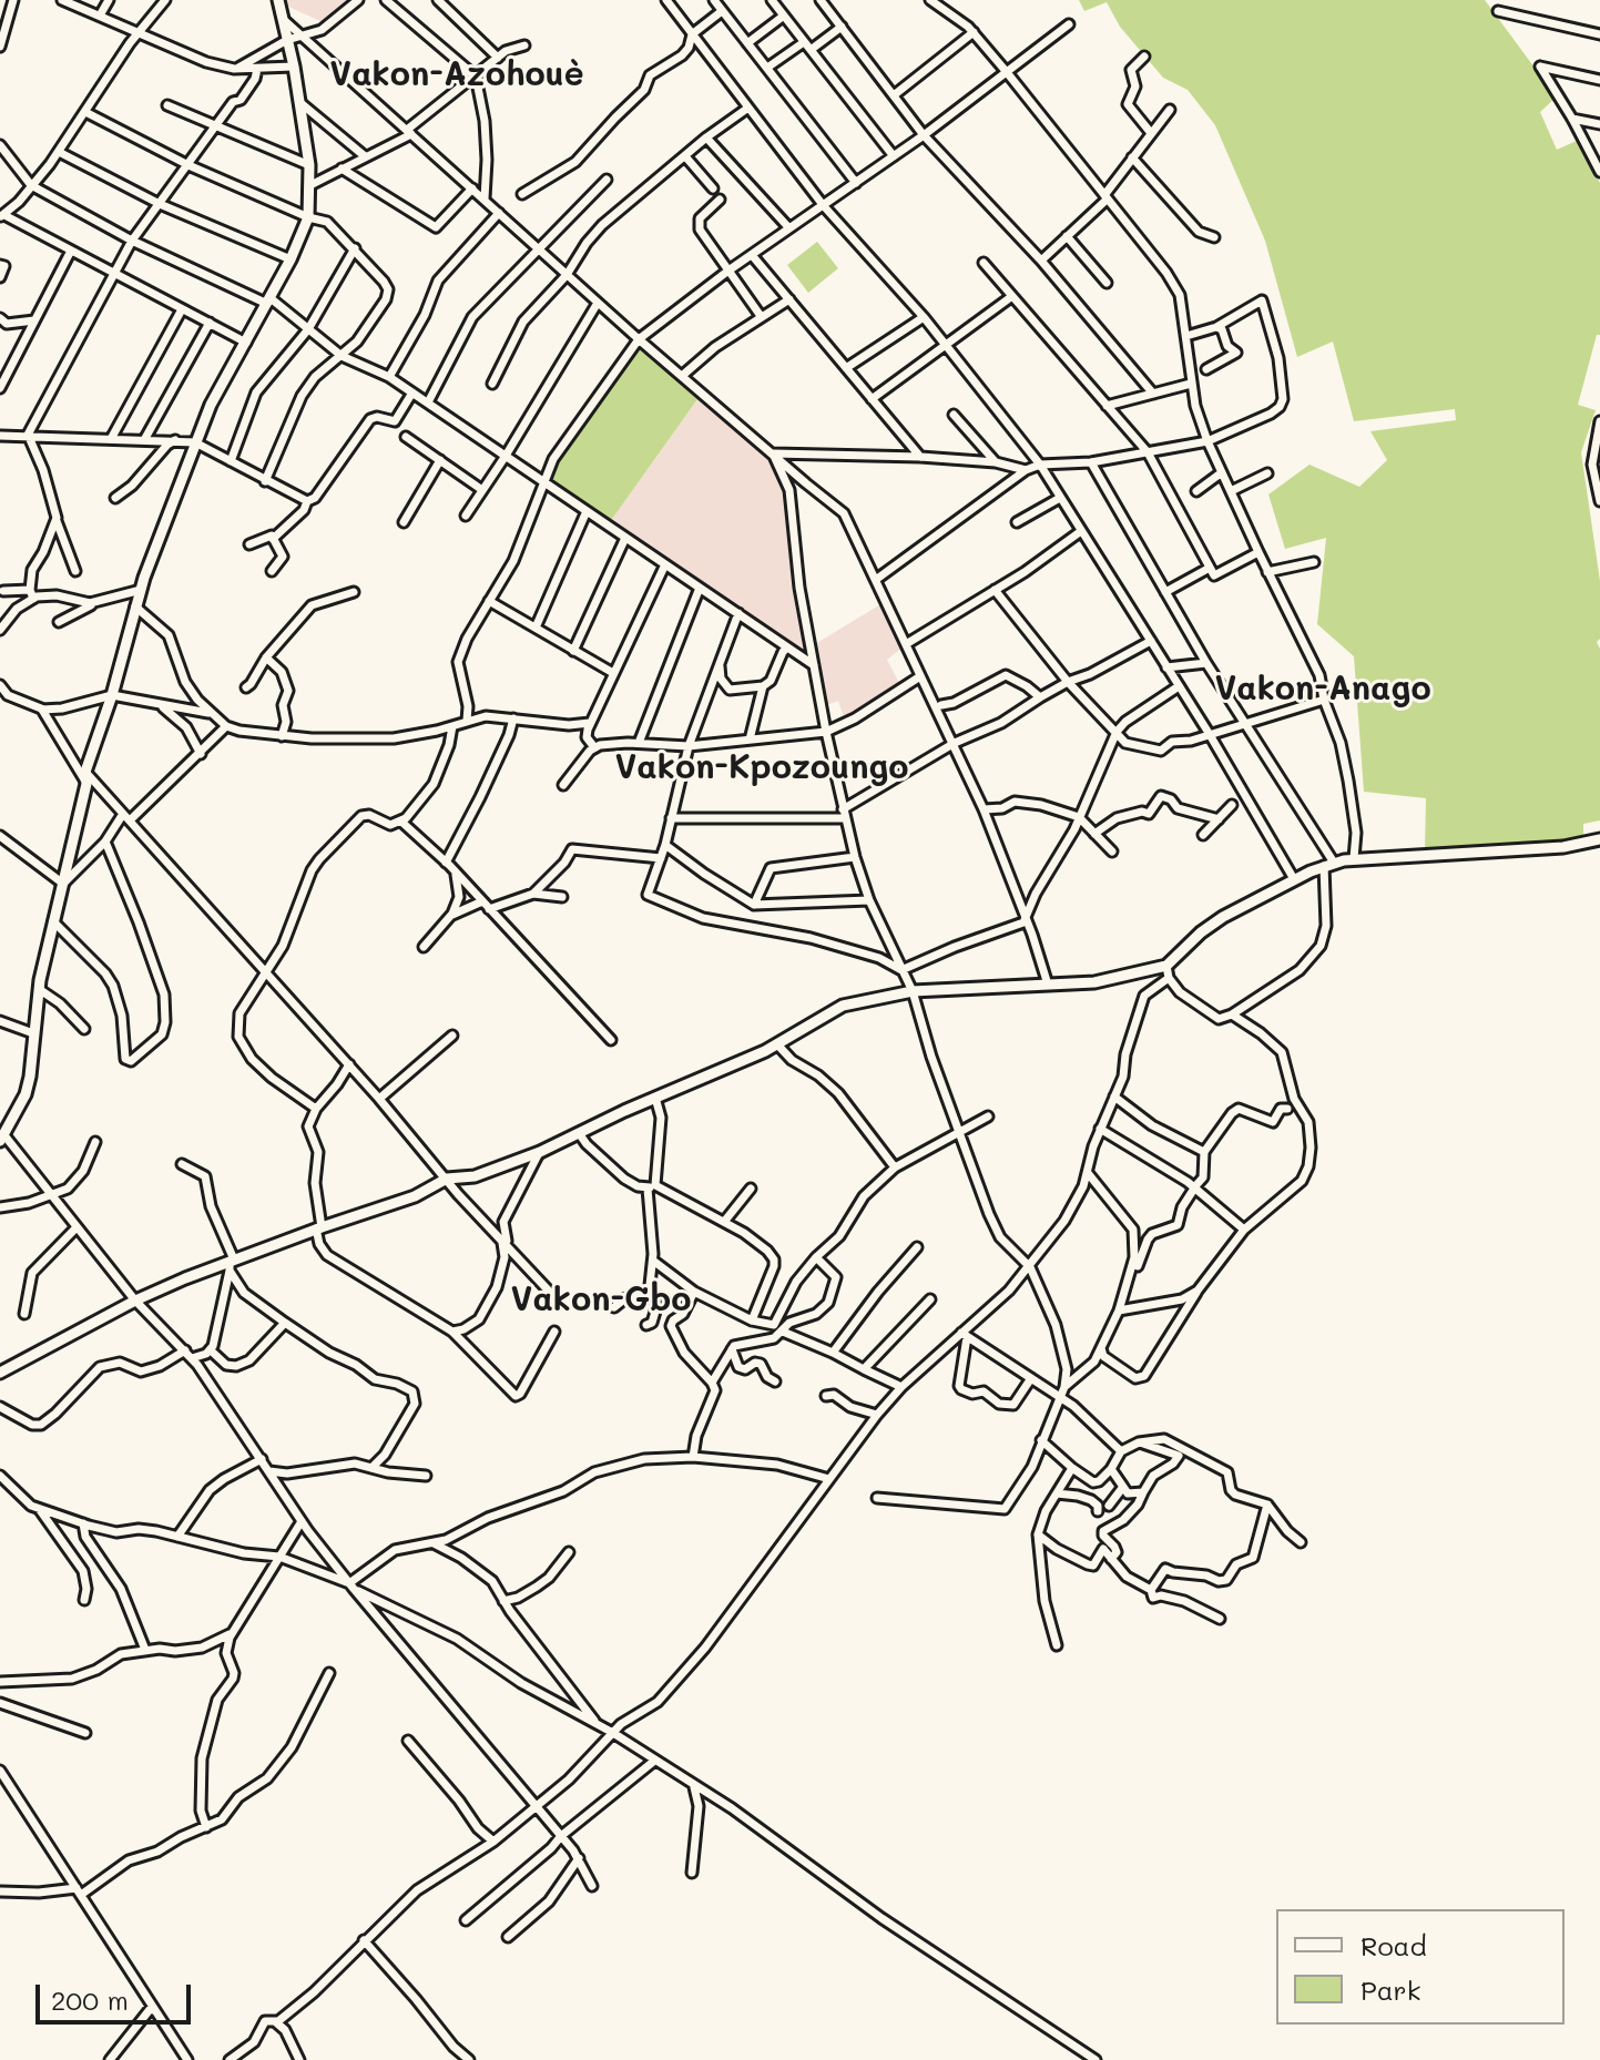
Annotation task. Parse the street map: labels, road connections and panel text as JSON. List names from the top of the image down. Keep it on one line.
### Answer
{"districts":["Vakon-Azohouè","Vakon-Anago","Vakon-Kpozoungo","Vakon-Gbo"],"legend":["Road","Park"],"scale_bar":"200 m"}
